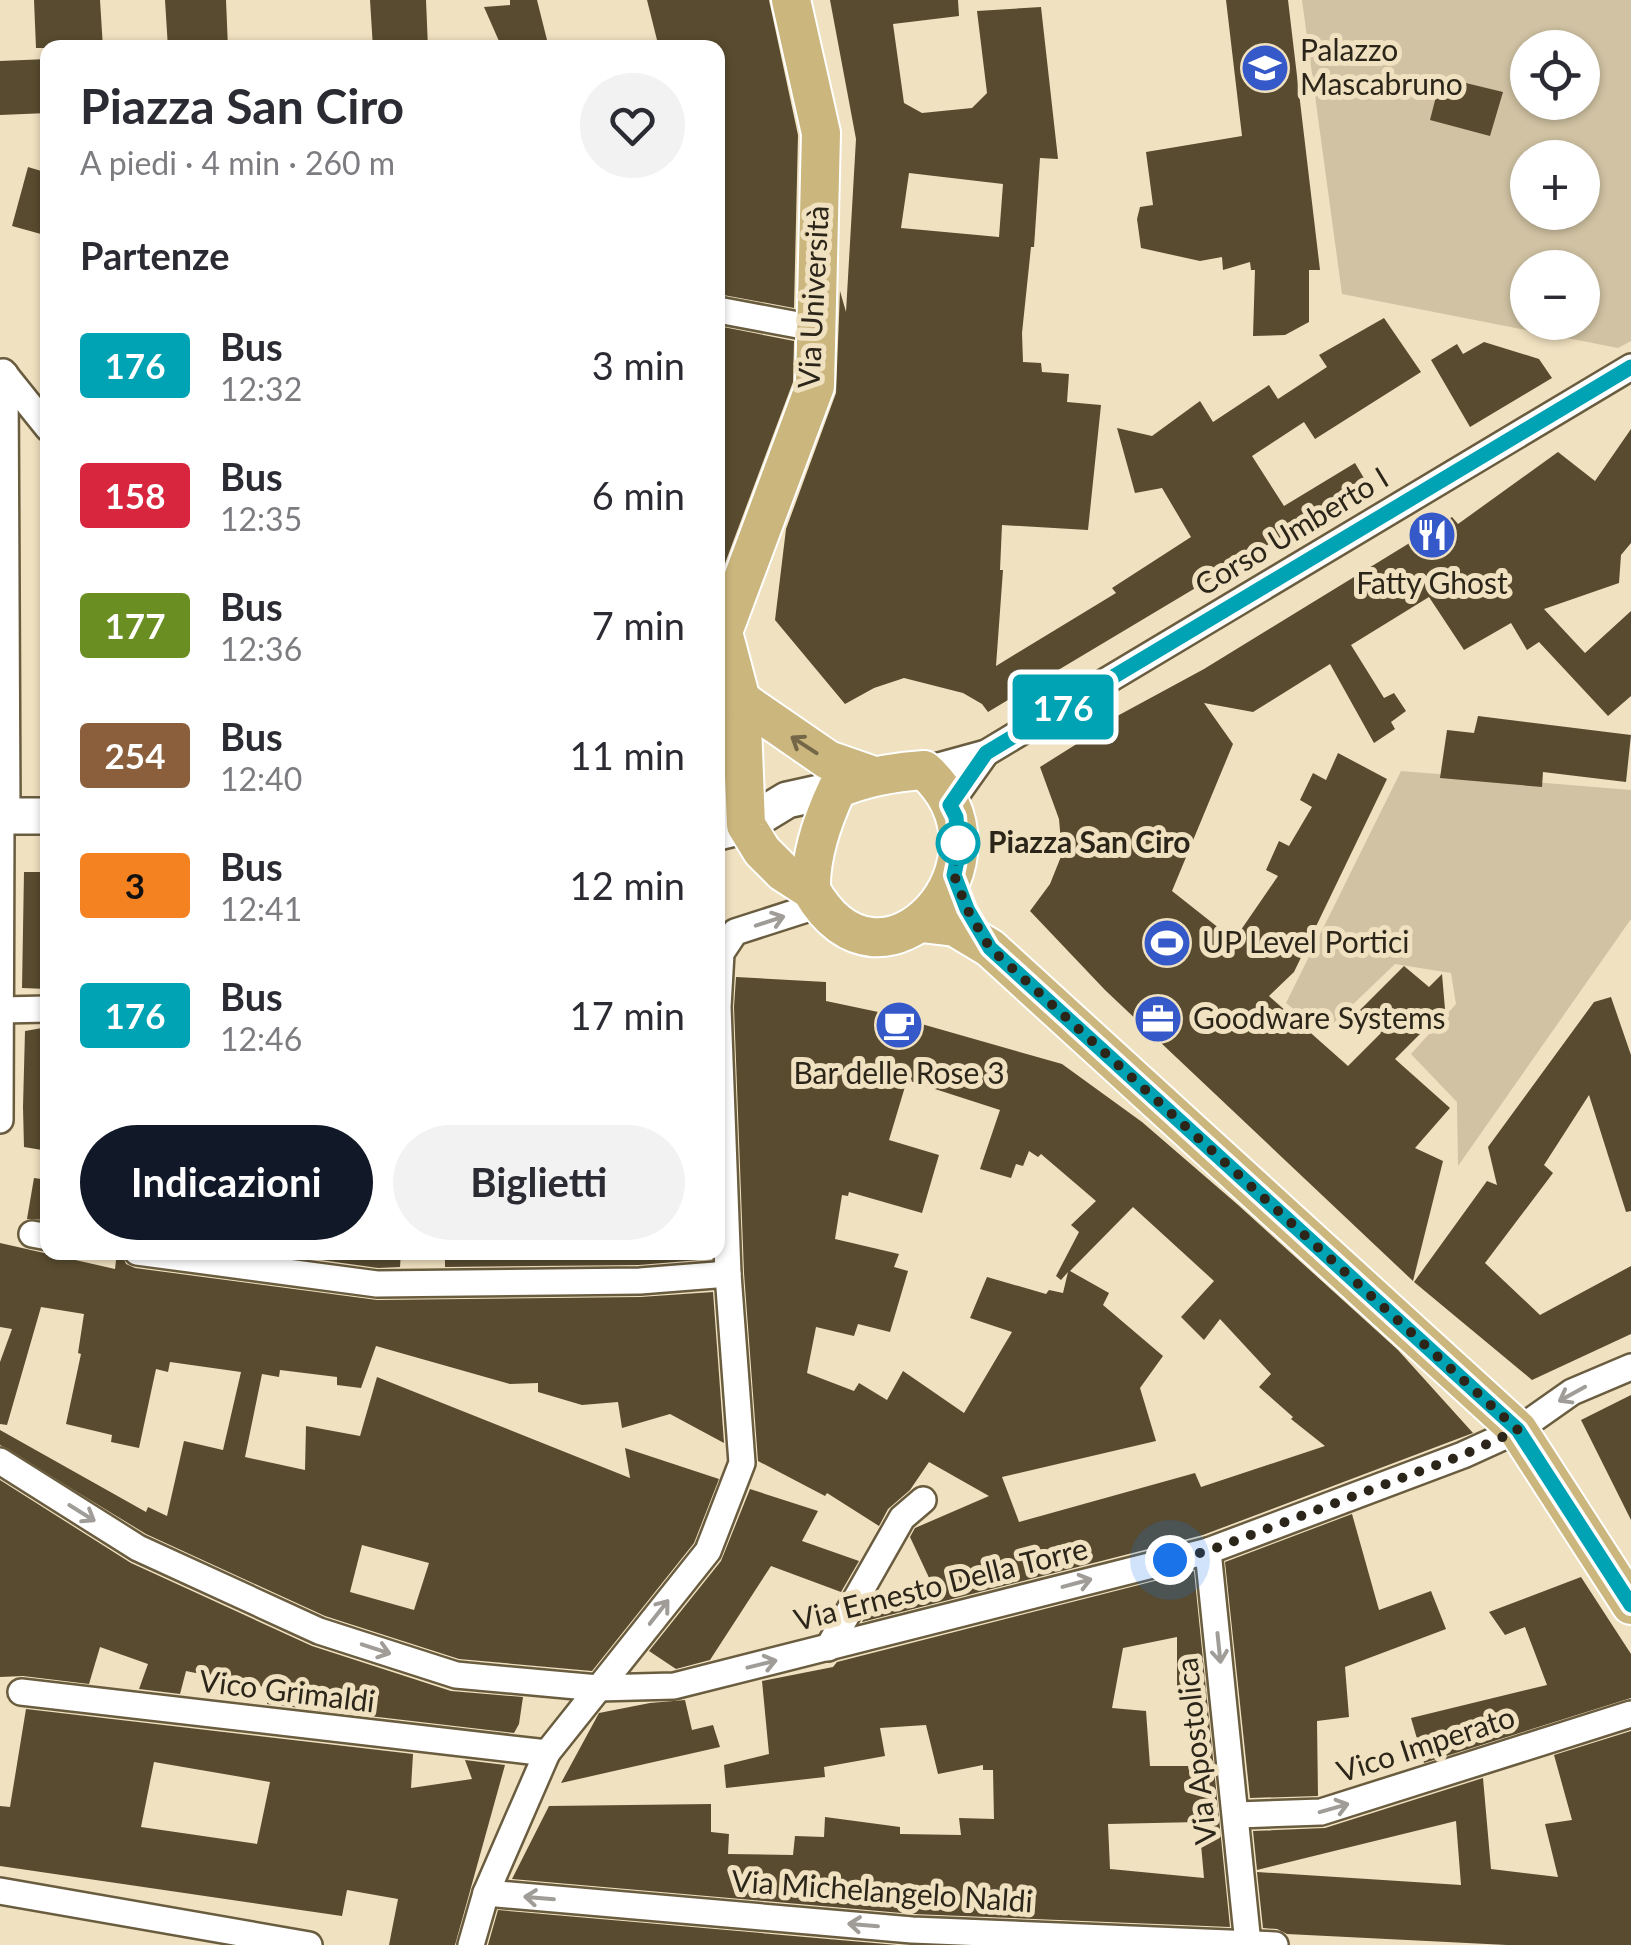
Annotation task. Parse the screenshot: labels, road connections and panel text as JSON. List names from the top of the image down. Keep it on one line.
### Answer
{"streets":{"main road":["Via Università"],"street":["Corso Umberto I","Via Ernesto Della Torre","Vico Grimaldi","Vico Imperato","Via Apostolica","Via Michelangelo Naldi"]},"crossings":[["Via Ernesto Della Torre","Via Apostolica"],["Vico Imperato","Via Apostolica"],["Via Apostolica","Via Michelangelo Naldi"]],"one_way":["Vico Imperato","Via Apostolica","Via Michelangelo Naldi"],"places":{"school or university":["Palazzo Mascabruno"],"restaurant":["Fatty Ghost"],"other":["Piazza San Ciro"],"sports":["UP Level Portici"],"office":["Goodware Systems"],"cafe":["Bar delle Rose 3"]},"lines":["bus line 176"],"page":{"on_map":"176","map_buttons":["+","−"],"heading":[["Piazza San Ciro","A piedi · 4 min · 260 m"],"Partenze"],"list":[{"mark":"176","name":"Bus","note":"12:32","value":"3 min"},{"mark":"158","name":"Bus","note":"12:35","value":"6 min"},{"mark":"177","name":"Bus","note":"12:36","value":"7 min"},{"mark":"254","name":"Bus","note":"12:40","value":"11 min"},{"mark":"3","name":"Bus","note":"12:41","value":"12 min"},{"mark":"176","name":"Bus","note":"12:46","value":"17 min"}],"buttons":["Indicazioni","Biglietti"]}}
